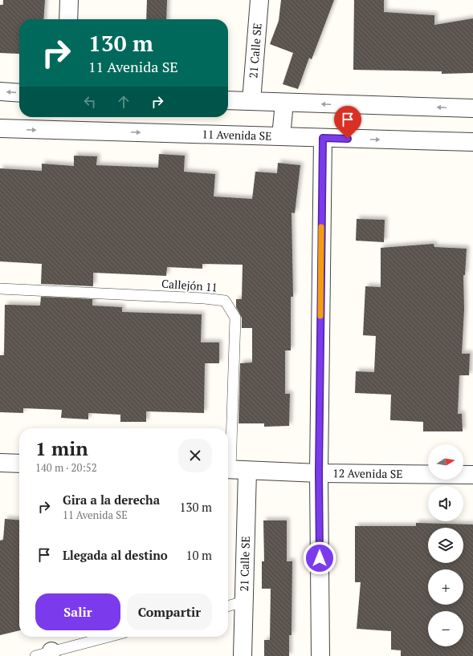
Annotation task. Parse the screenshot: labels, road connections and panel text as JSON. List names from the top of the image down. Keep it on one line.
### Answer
{"streets":{"street":["21 Calle SE","11 Avenida SE","12 Avenida SE"],"lane":["Callejón 11"]},"crossings":[["21 Calle SE","Callejón 11"],["21 Calle SE","12 Avenida SE"],["Callejón 11","12 Avenida SE"]],"north":"right","page":{"turn":["130 m","11 Avenida SE"],"heading":["1 min","140 m · 20:52"],"map_buttons":["+","−"],"list":[{"name":"Gira a la derecha","note":"11 Avenida SE","value":"130 m"},{"name":"Llegada al destino","value":"10 m"}],"buttons":["Salir","Compartir"]}}
